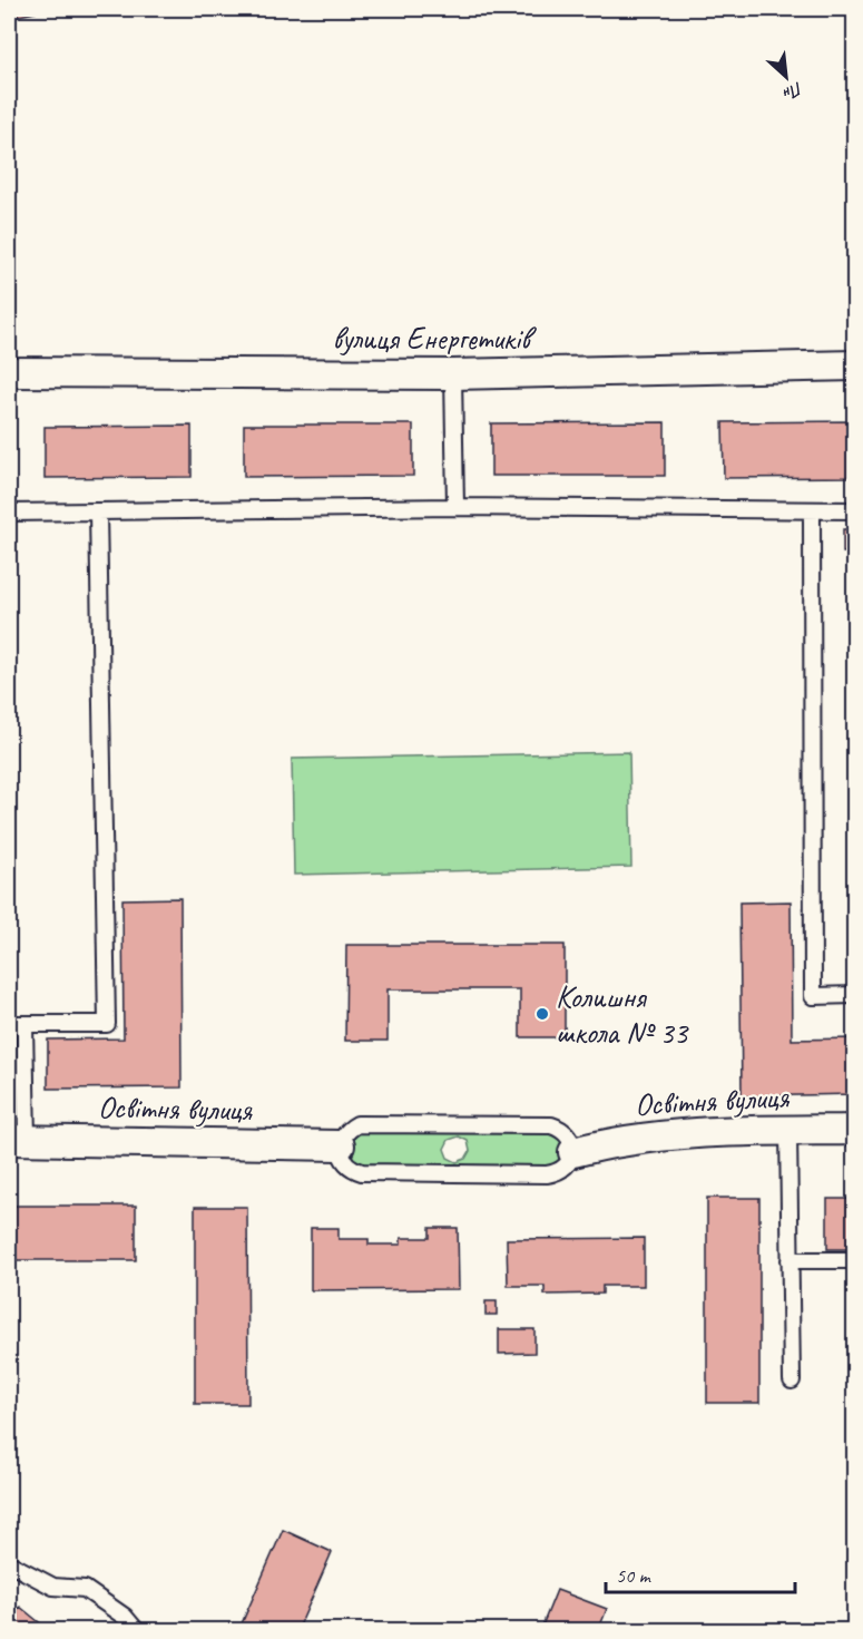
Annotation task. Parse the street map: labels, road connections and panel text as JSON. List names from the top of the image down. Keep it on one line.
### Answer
{"streets":{"street":["вулиця Енергетиків","Освітня вулиця"]},"places":["Колишня школа № 33"],"scale_bar":"50 m","north":"bottom right"}
